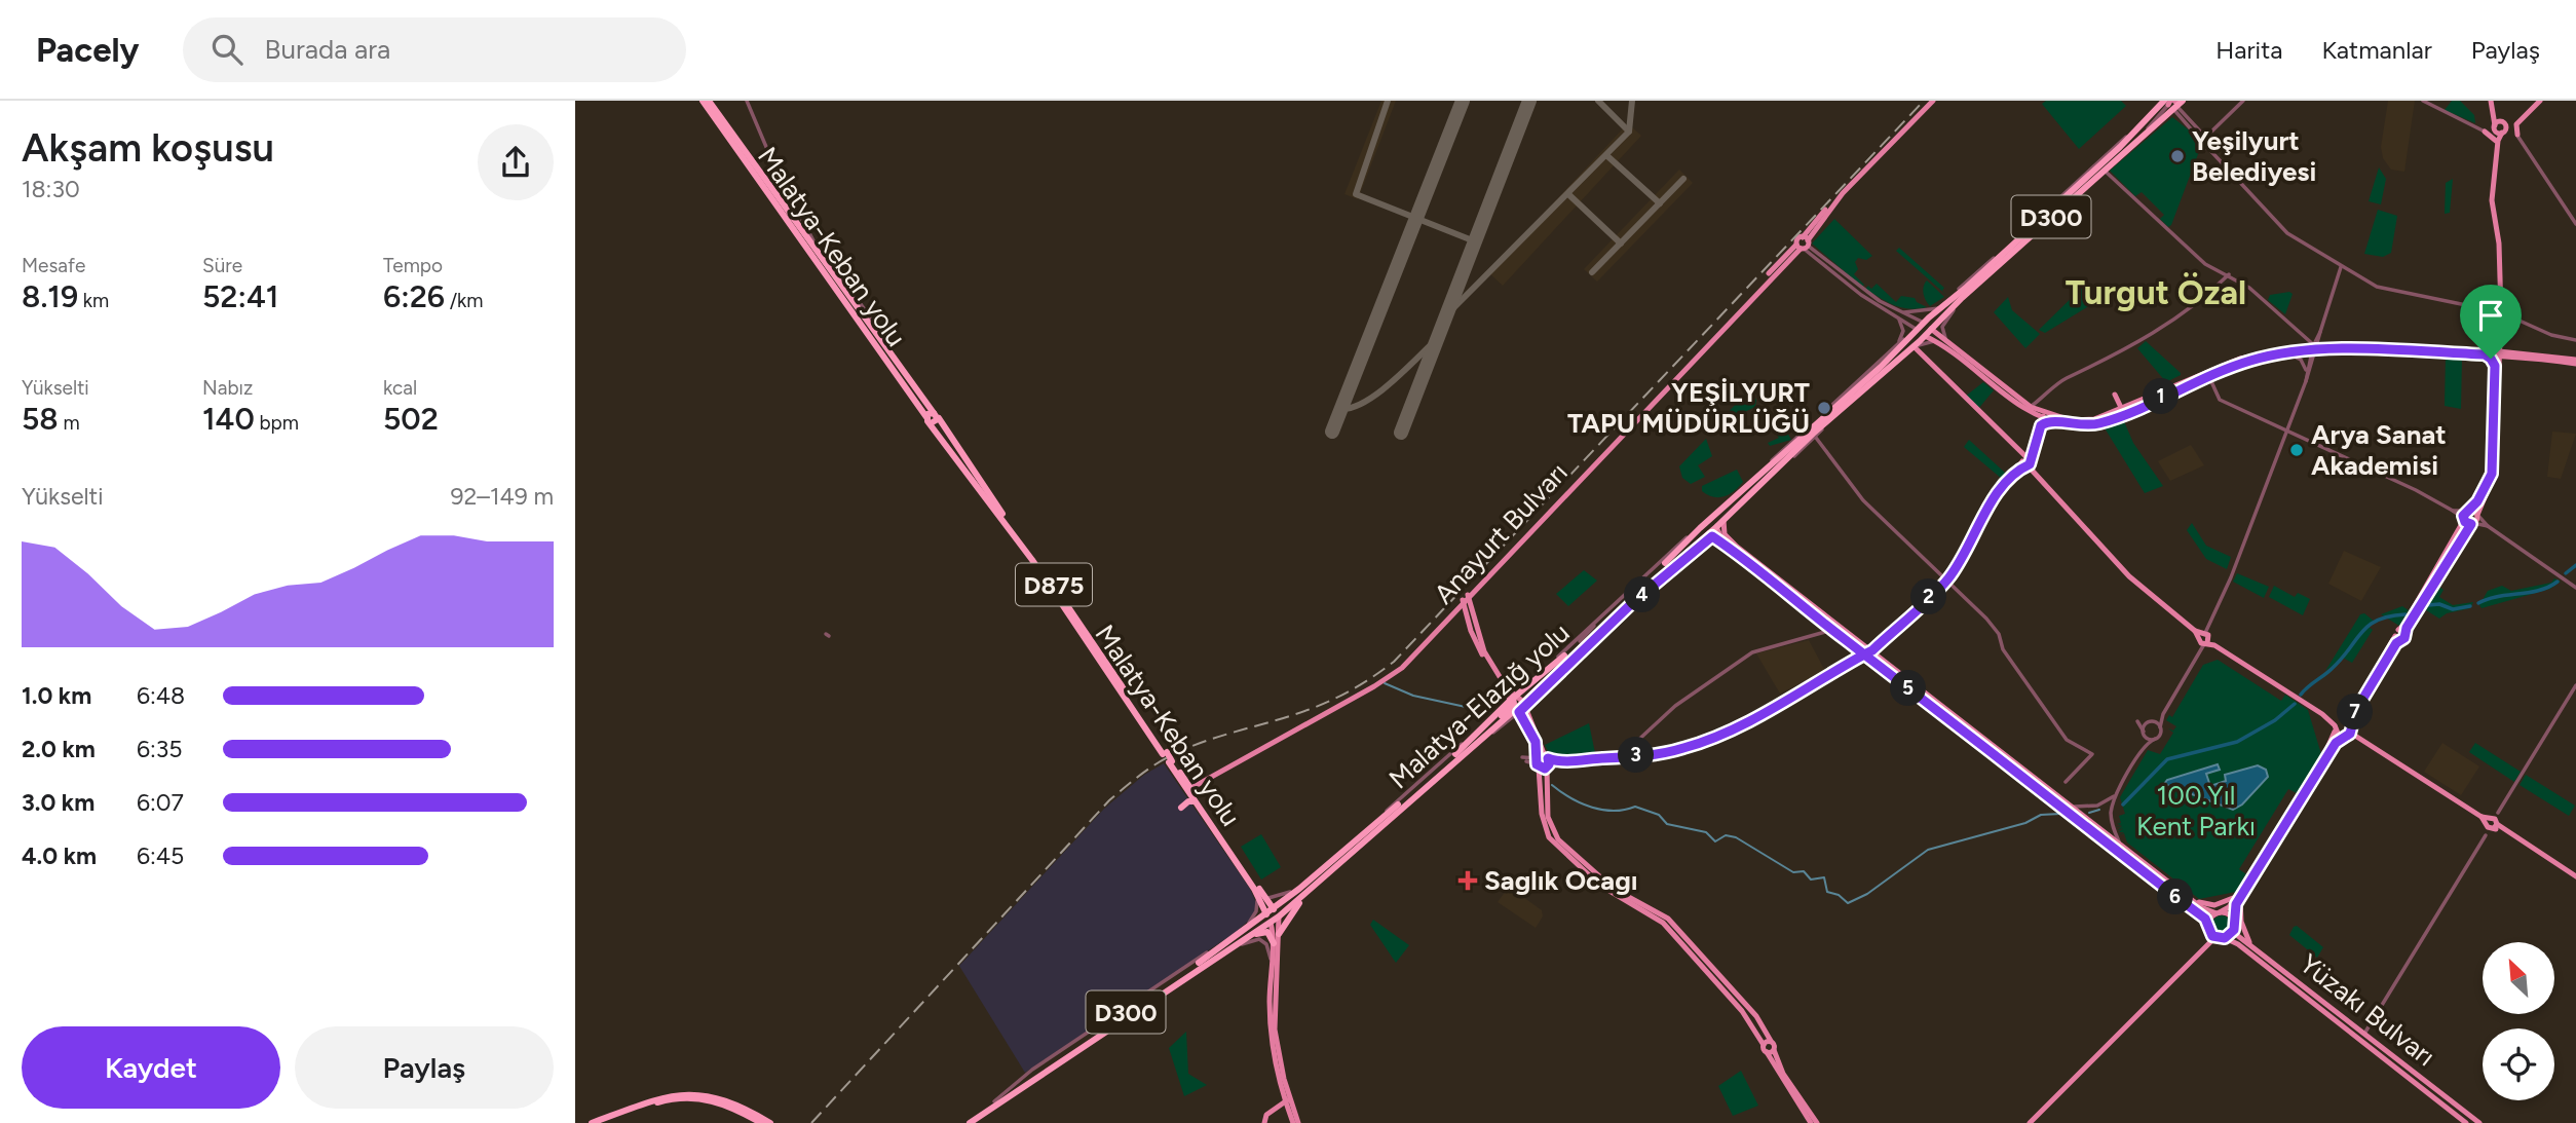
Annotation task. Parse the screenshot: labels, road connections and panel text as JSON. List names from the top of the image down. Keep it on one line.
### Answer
{"streets":{"highway":["D300","Malatya-Keban yolu","D875","Malatya-Elazığ yolu"],"main road":["Anayurt Bulvarı","Yüzakı Bulvarı"]},"crossings":[["D300","Malatya-Keban yolu"],["D300","Malatya-Elazığ yolu"],["Malatya-Keban yolu","Anayurt Bulvarı"],["Malatya-Keban yolu","Malatya-Elazığ yolu"]],"districts":["Turgut Özal"],"parks":["100.Yıl Kent Parkı"],"places":{"other":["Yeşilyurt Belediyesi","YEŞİLYURT TAPU MÜDÜRLÜĞÜ","Arya Sanat Akademisi"],"health":["Saglık Ocagı"]},"north":"top left","page":{"header":"Pacely","search":"Burada ara","nav":["Harita","Katmanlar","Paylaş"],"heading":["Akşam koşusu","18:30"],"stats":[["Mesafe","8.19 km"],["Süre","52:41"],["Tempo","6:26 /km"],["Yükselti","58 m"],["Nabız","140 bpm"],["kcal","502"]],"pins":["1","4","2","5","7","3","6"],"chart":["Yükselti","92–149 m"],"list":[{"name":"1.0 km","note":"6:48"},{"name":"2.0 km","note":"6:35"},{"name":"3.0 km","note":"6:07"},{"name":"4.0 km","note":"6:45"}],"buttons":["Kaydet","Paylaş"]}}
